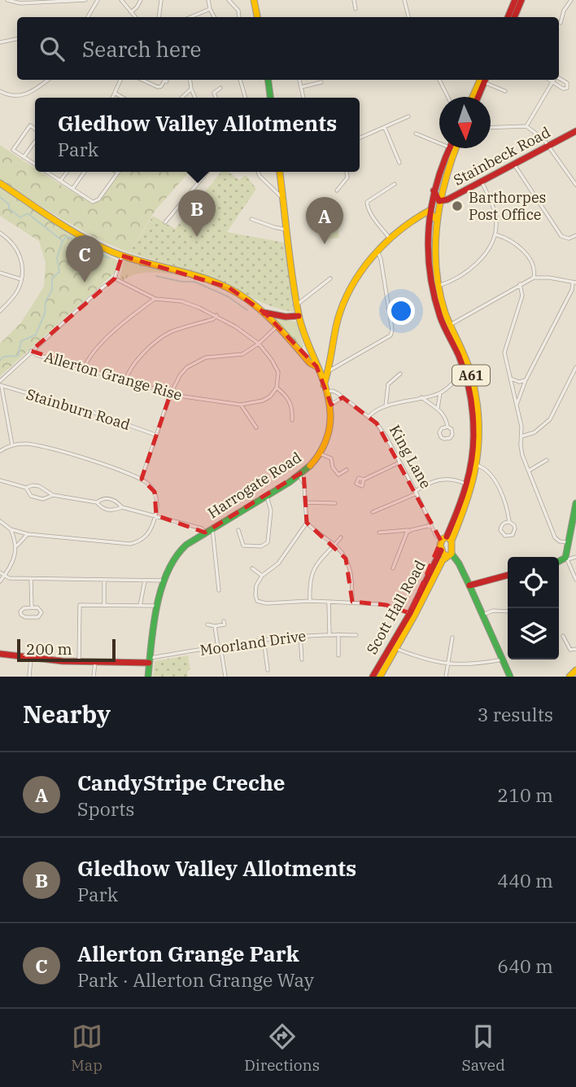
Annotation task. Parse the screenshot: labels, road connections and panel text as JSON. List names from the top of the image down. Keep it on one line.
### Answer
{"streets":{"main road":["Stainbeck Road","A61","Harrogate Road","Scott Hall Road"],"street":["Allerton Grange Rise","Stainburn Road","King Lane","Moorland Drive"]},"crossings":[["Stainbeck Road","A61"],["A61","King Lane"],["A61","Scott Hall Road"],["King Lane","Harrogate Road"],["Harrogate Road","Moorland Drive"]],"places":["Barthorpes Post Office"],"scale_bar":"200 m","north":"bottom","page":{"search":"Search here","popup":["Gledhow Valley Allotments","Park"],"pins":["B","A","C"],"scale":"200 m","heading":["Nearby","3 results"],"list":[{"mark":"A","name":"CandyStripe Creche","note":"Sports","value":"210 m"},{"mark":"B","name":"Gledhow Valley Allotments","note":"Park","value":"440 m"},{"mark":"C","name":"Allerton Grange Park","note":"Park · Allerton Grange Way","value":"640 m"}],"nav":["Map","Directions","Saved"]}}
